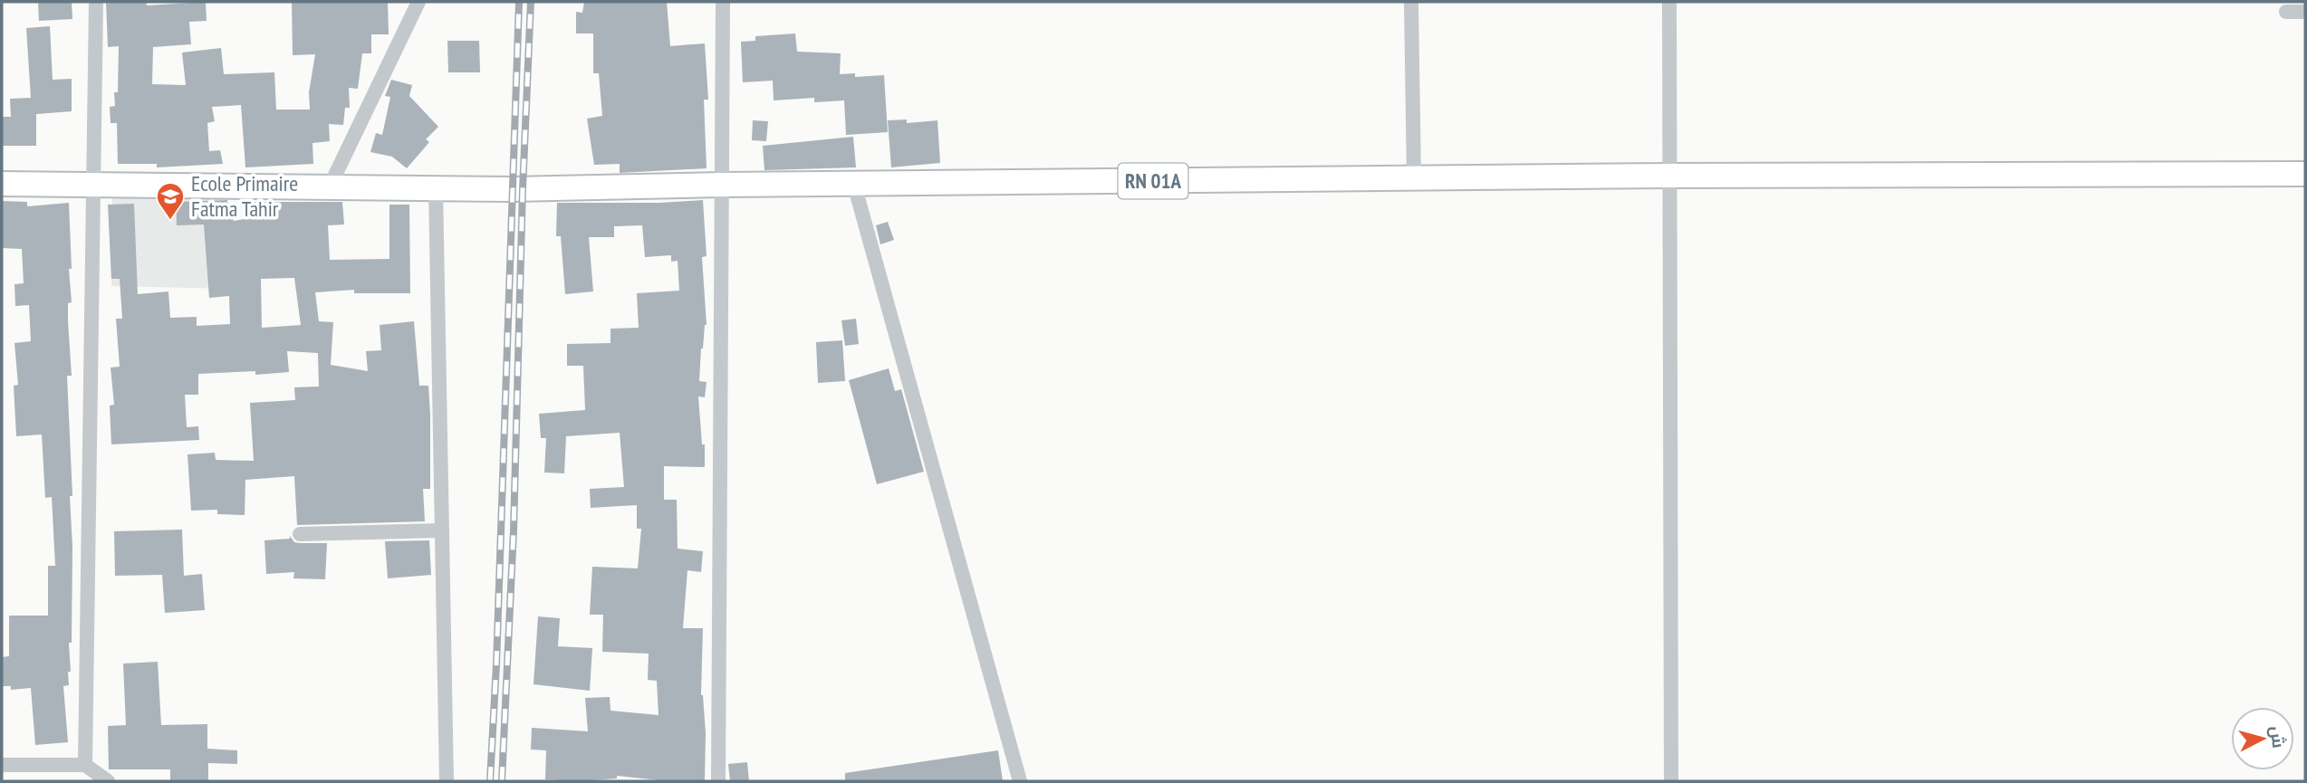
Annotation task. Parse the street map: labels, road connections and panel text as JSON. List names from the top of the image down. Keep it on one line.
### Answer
{"streets":{"main road":["RN 01A"]},"places":{"school or university":["Ecole Primaire Fatma Tahir"]},"north":"right"}
